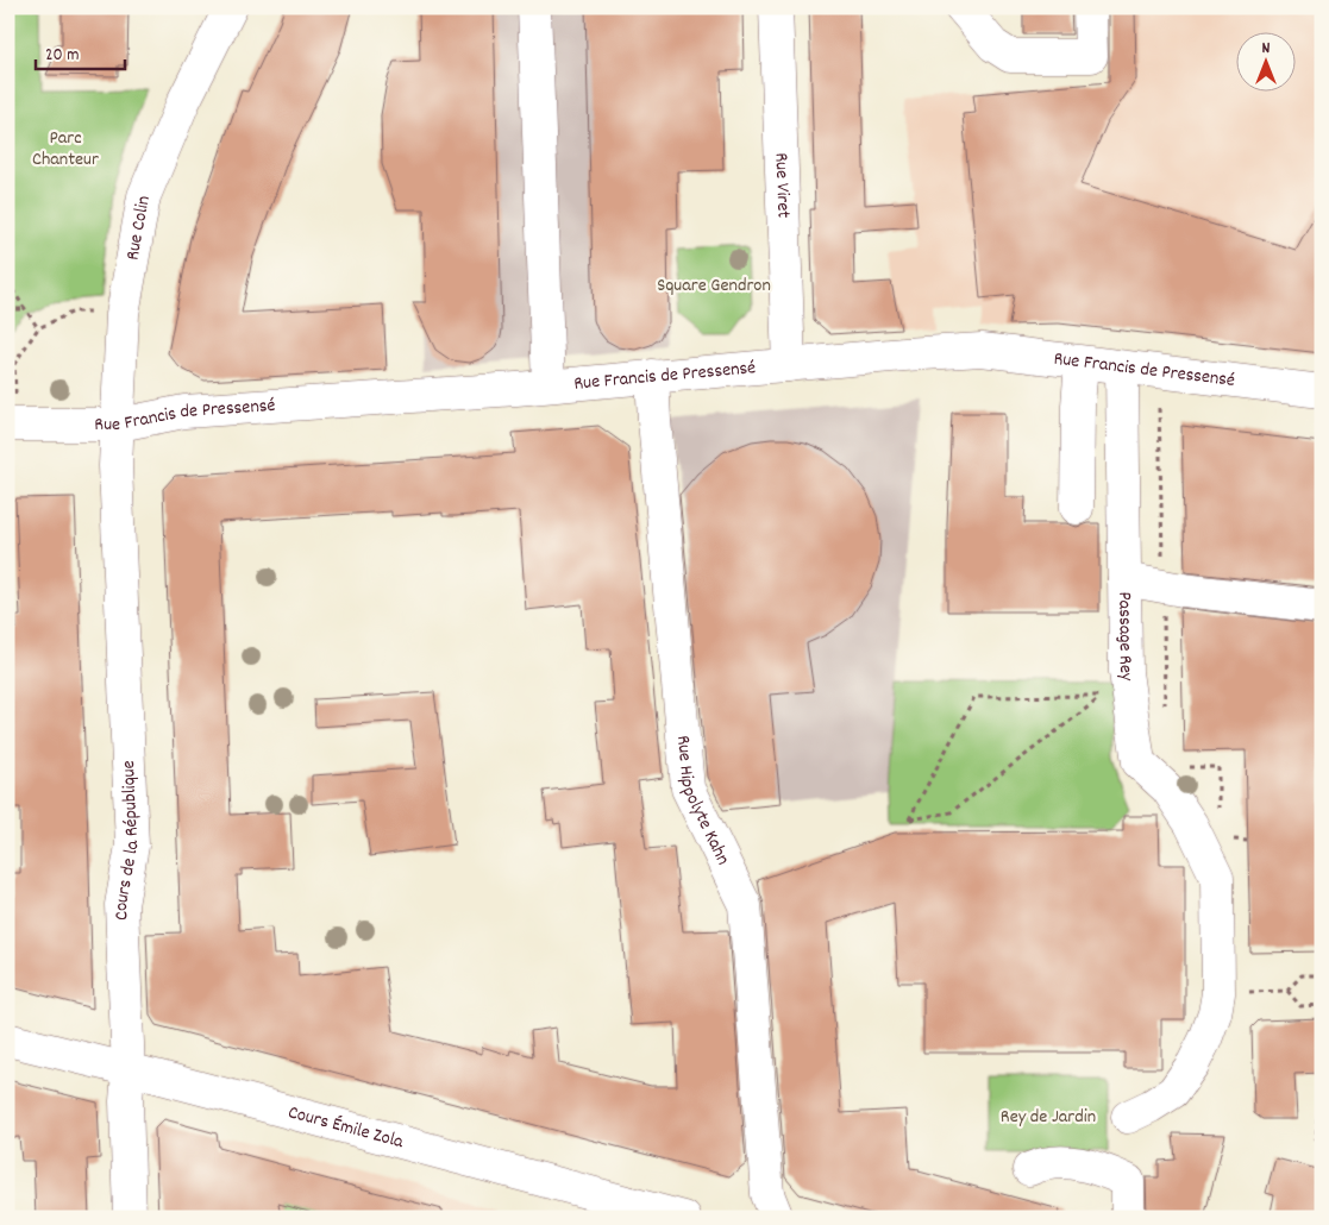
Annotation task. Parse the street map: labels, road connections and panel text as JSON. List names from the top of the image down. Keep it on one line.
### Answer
{"streets":{"street":["Rue Viret","Rue Colin","Rue Francis de Pressensé","Passage Rey","Rue Hippolyte Kahn","Cours de la République","Cours Émile Zola"]},"crossings":[["Rue Viret","Rue Francis de Pressensé"],["Rue Colin","Rue Francis de Pressensé"],["Rue Colin","Cours de la République"],["Rue Francis de Pressensé","Passage Rey"],["Rue Francis de Pressensé","Rue Hippolyte Kahn"],["Cours de la République","Cours Émile Zola"]],"parks":["Parc Chanteur","Square Gendron","Rey de Jardin"],"scale_bar":"20 m","north":"top"}
